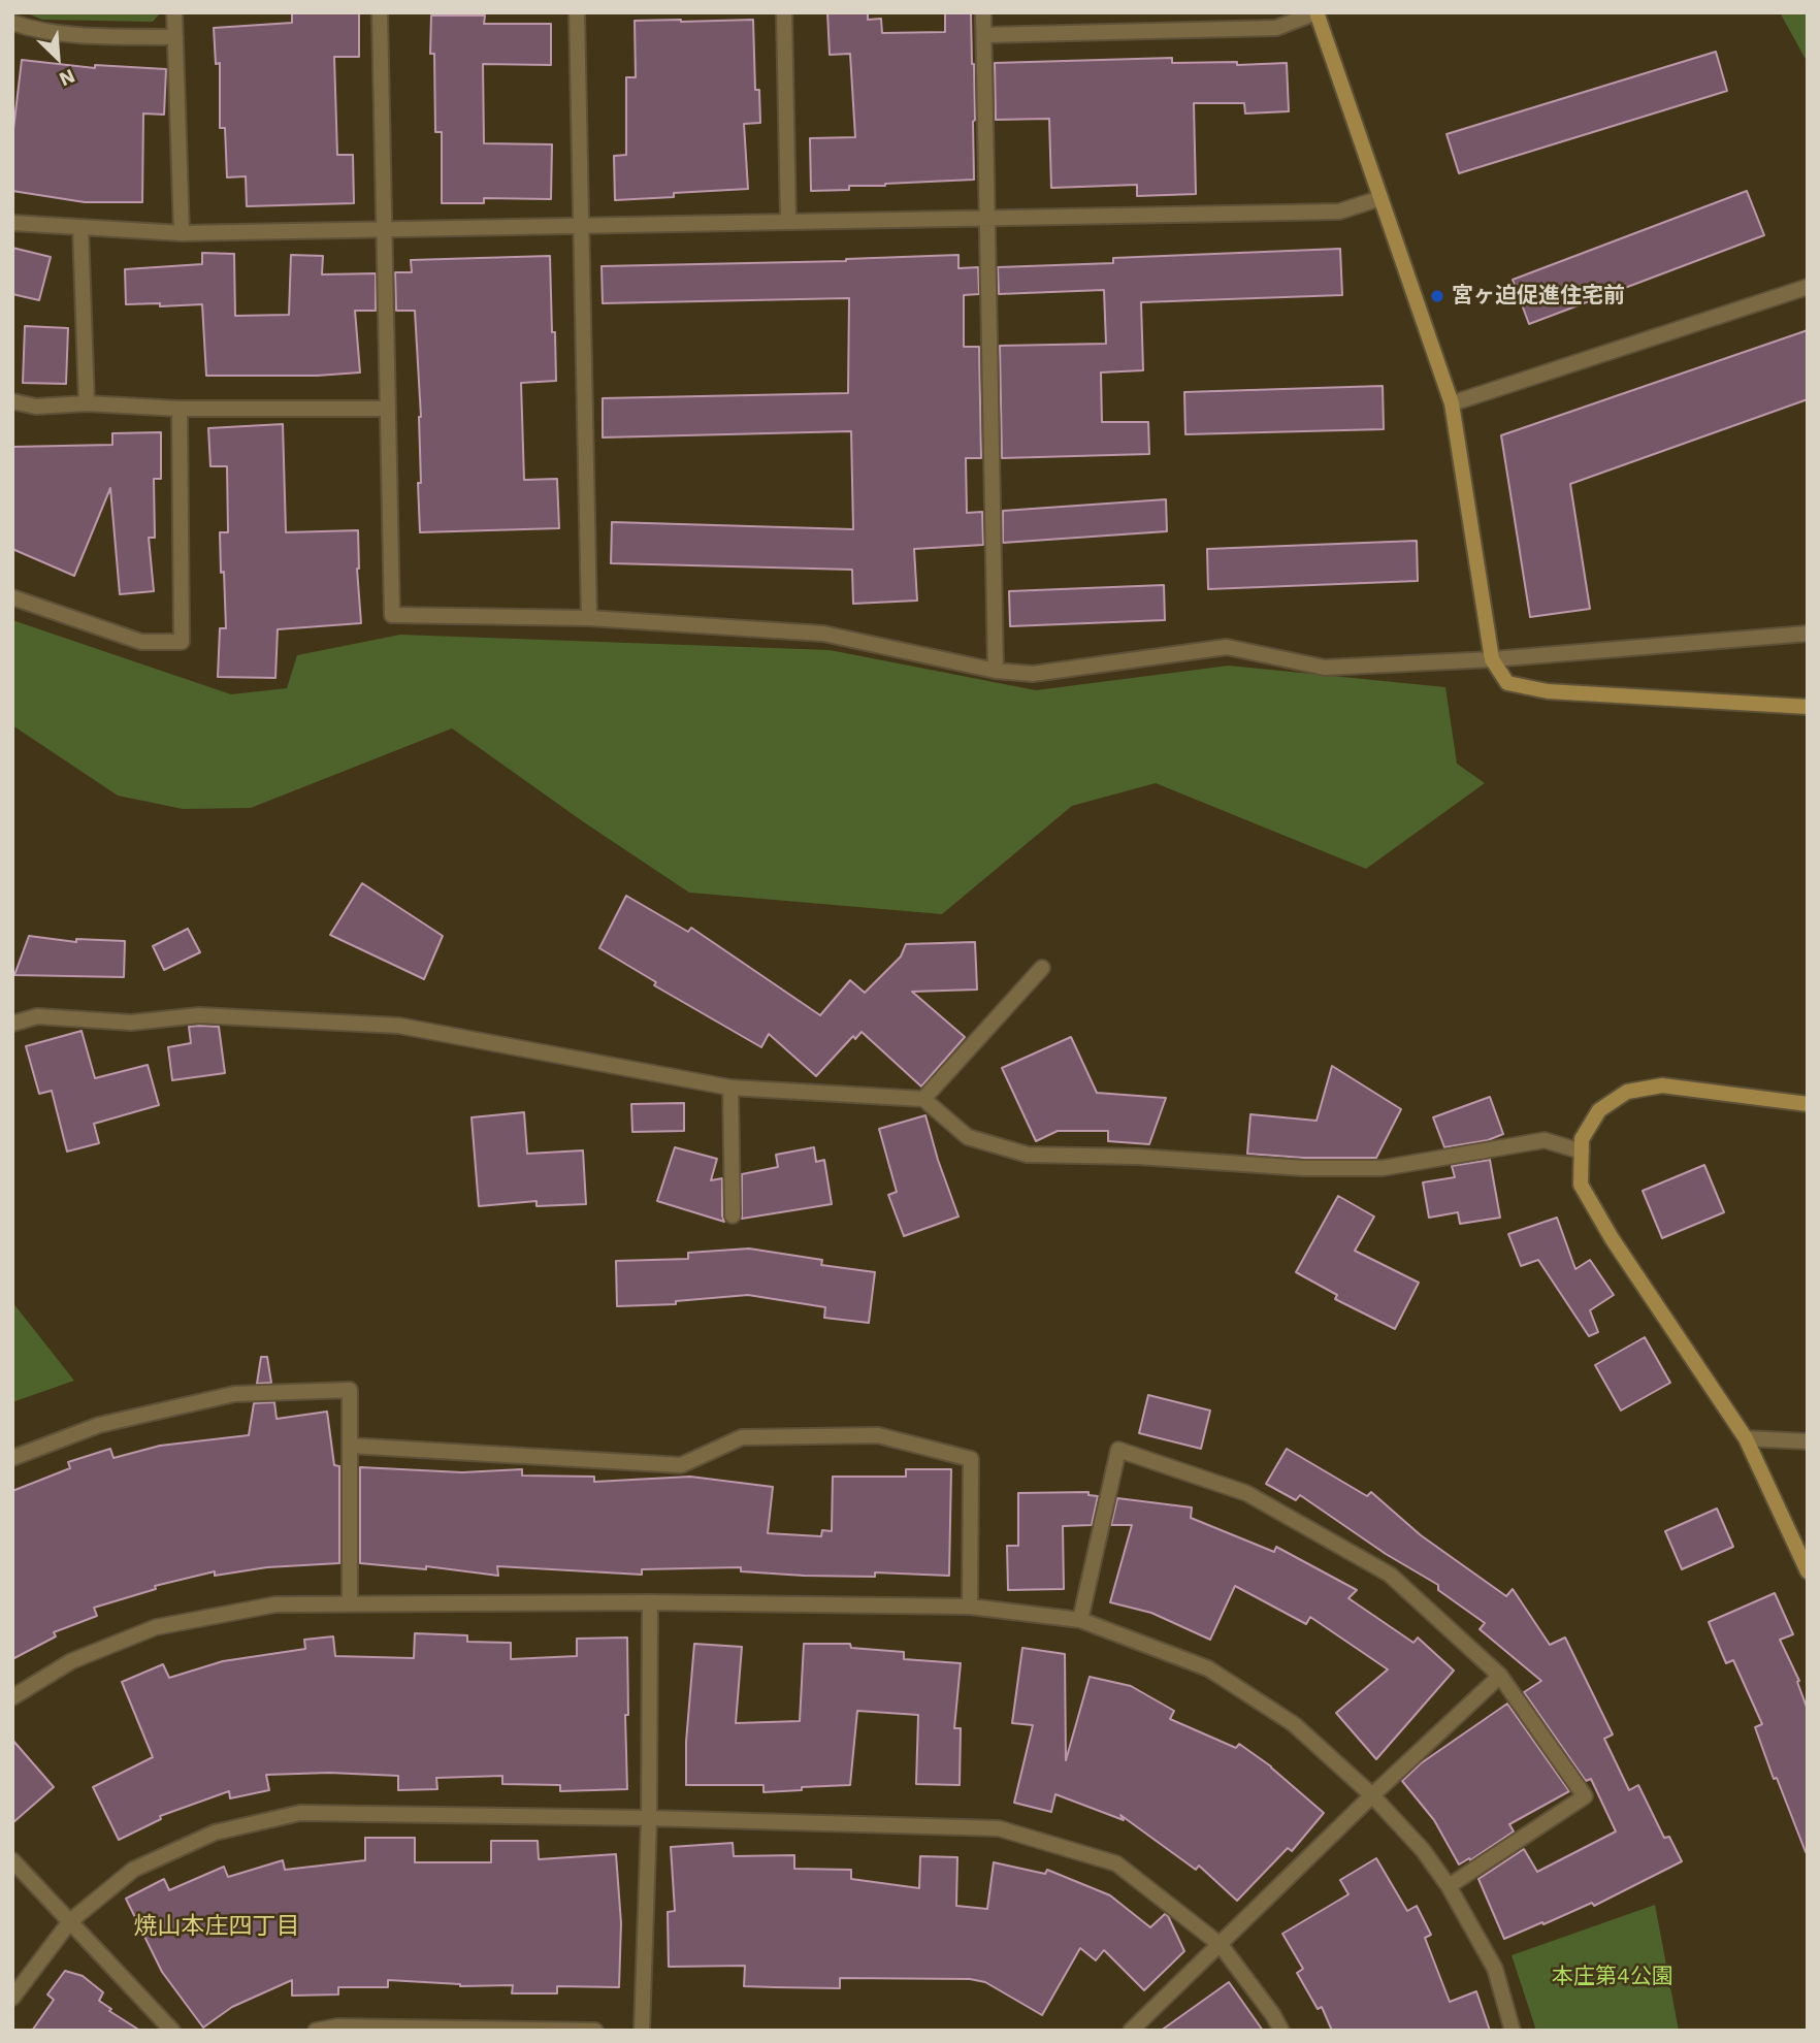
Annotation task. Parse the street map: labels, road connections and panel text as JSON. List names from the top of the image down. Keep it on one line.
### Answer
{"districts":["焼山本庄四丁目"],"parks":["本庄第4公園"],"places":["宮ヶ迫促進住宅前"],"north":"bottom right"}
